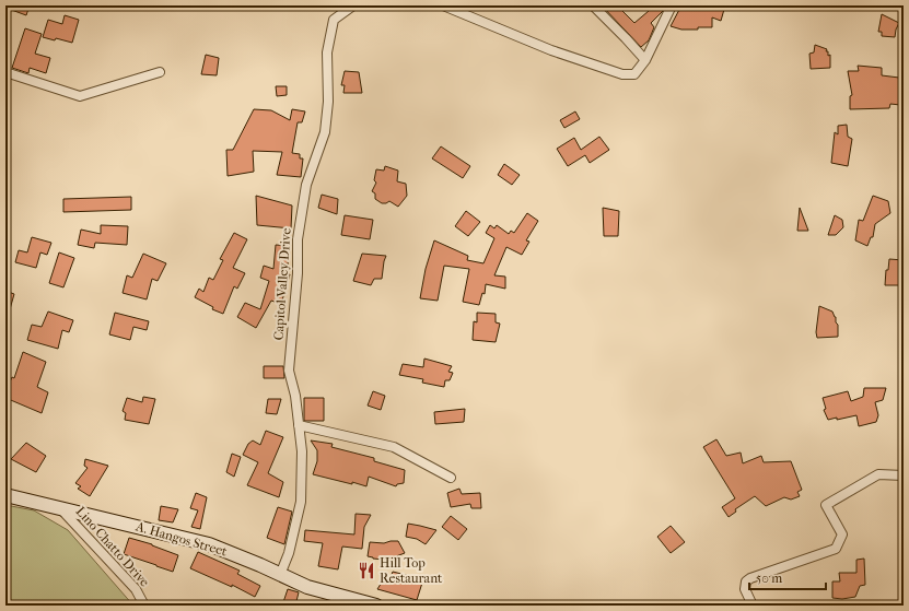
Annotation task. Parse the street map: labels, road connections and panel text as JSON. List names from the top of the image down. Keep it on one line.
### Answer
{"streets":{"street":["Capitol Valley Drive","A. Hangos Street","Lino Chatto Drive"]},"crossings":[["Capitol Valley Drive","A. Hangos Street"],["A. Hangos Street","Lino Chatto Drive"]],"places":{"restaurant":["Hill Top Restaurant"]},"scale_bar":"50 m"}
